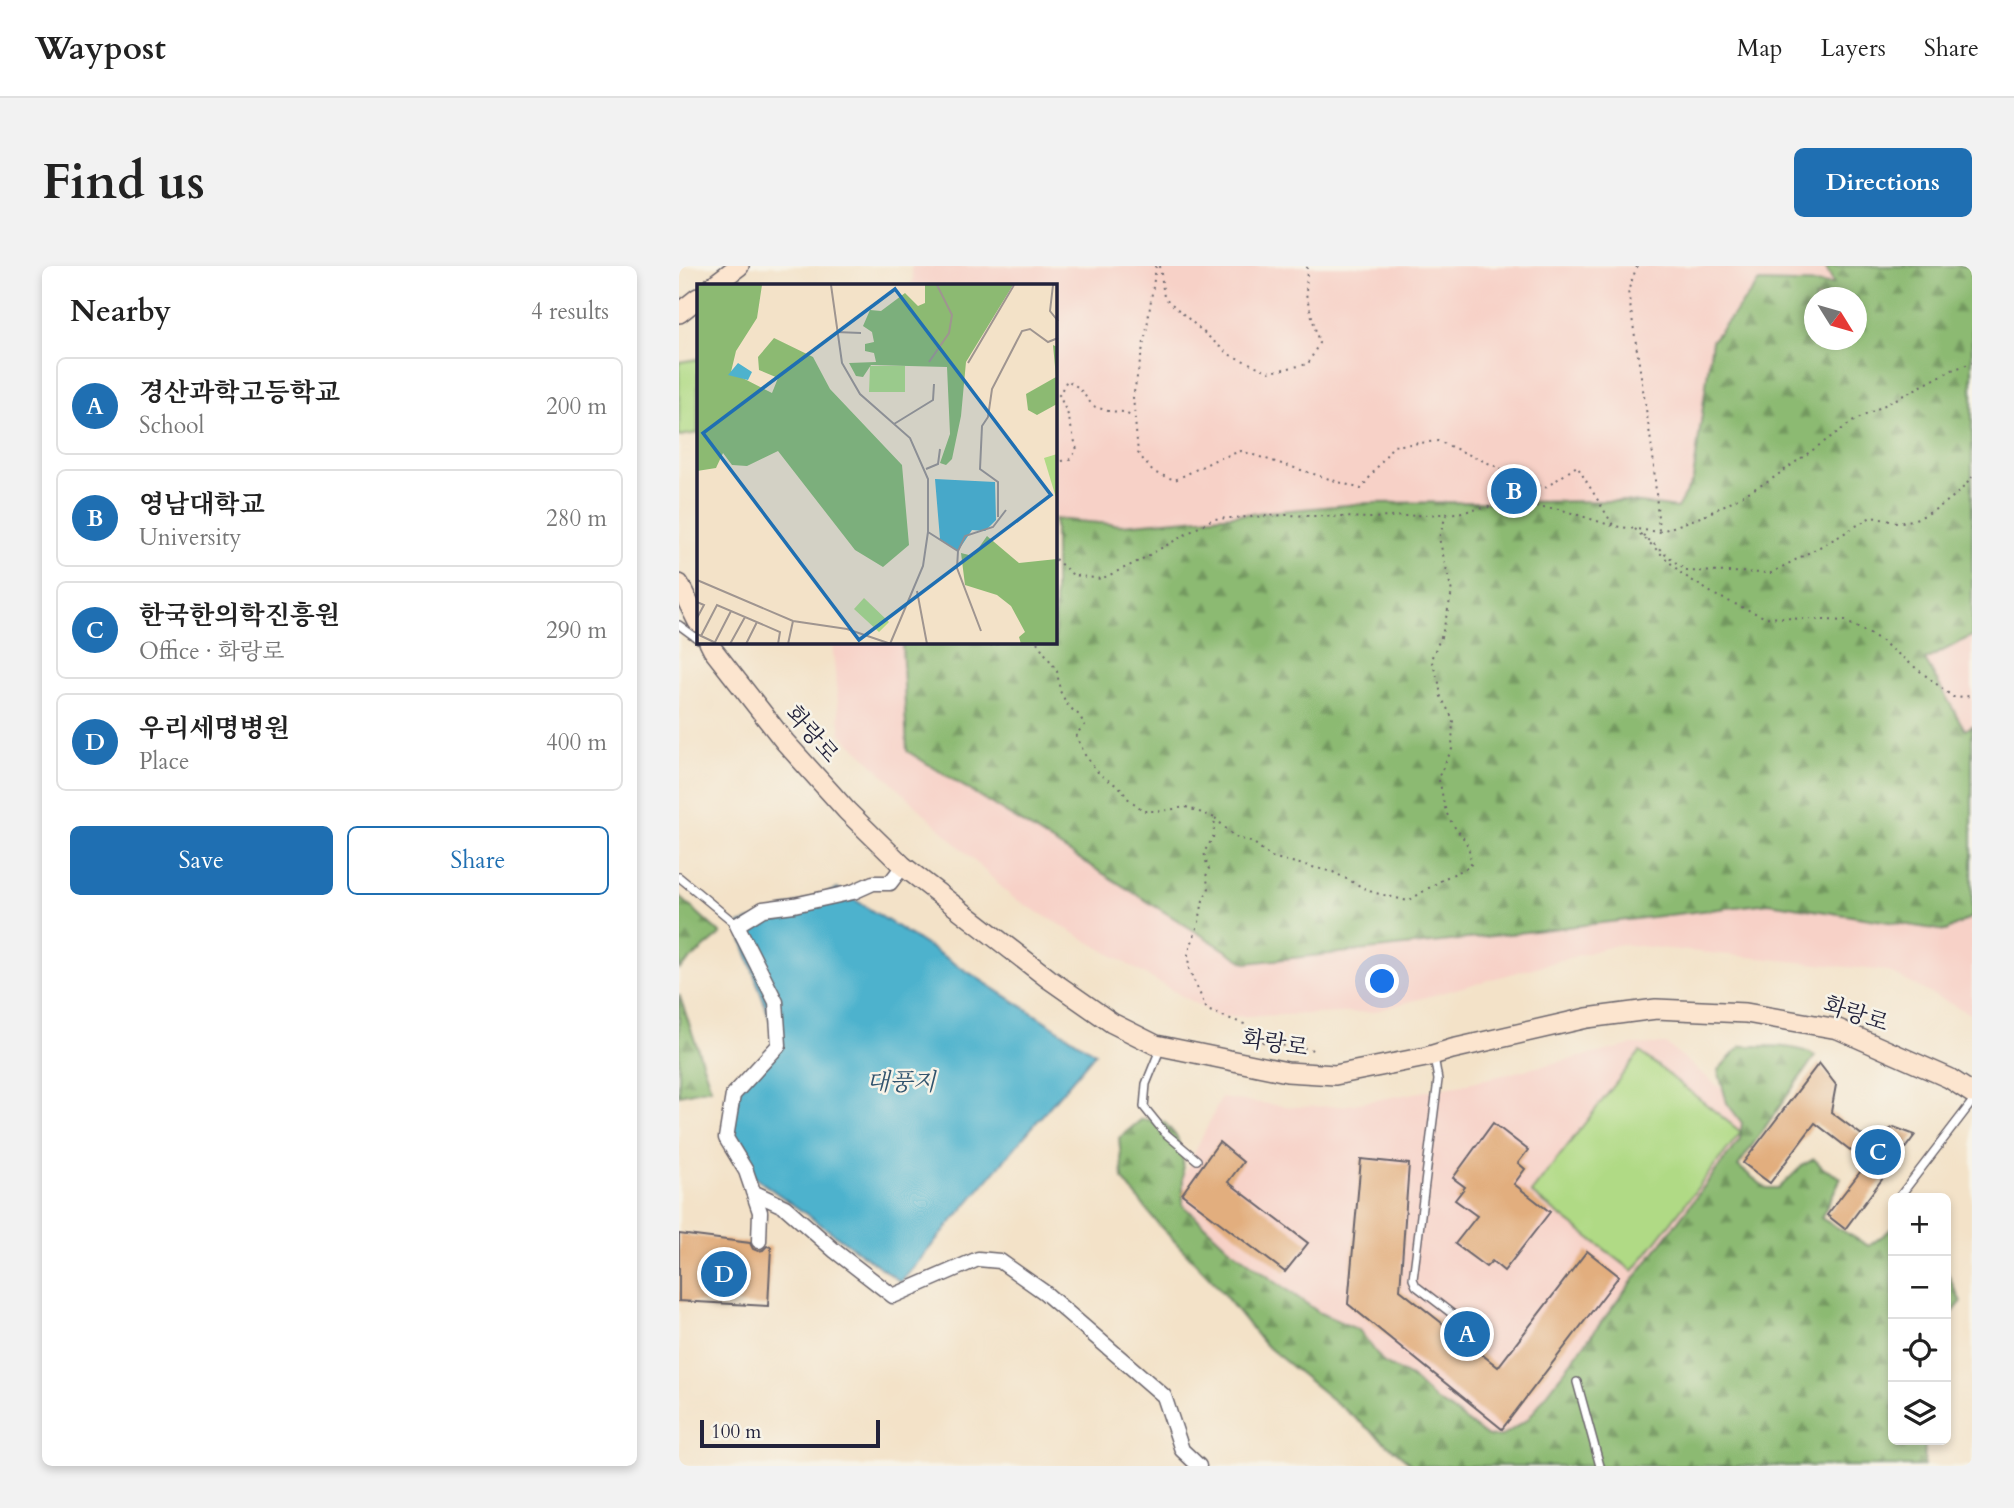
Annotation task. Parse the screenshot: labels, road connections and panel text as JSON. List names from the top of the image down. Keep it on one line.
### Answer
{"streets":{"street":["화랑로"]},"water":["대풍지"],"scale_bar":"100 m","north":"bottom right","page":{"header":"Waypost","nav":["Map","Layers","Share"],"buttons":["Directions",["Save","Share"]],"title":"Find us","heading":["Nearby","4 results"],"list":[{"mark":"A","name":"경산과학고등학교","note":"School","value":"200 m"},{"mark":"B","name":"영남대학교","note":"University","value":"280 m"},{"mark":"C","name":"한국한의학진흥원","note":"Office · 화랑로","value":"290 m"},{"mark":"D","name":"우리세명병원","note":"Place","value":"400 m"}],"pins":["B","C","D","A"],"map_buttons":["+","−"],"scale":"100 m"}}
